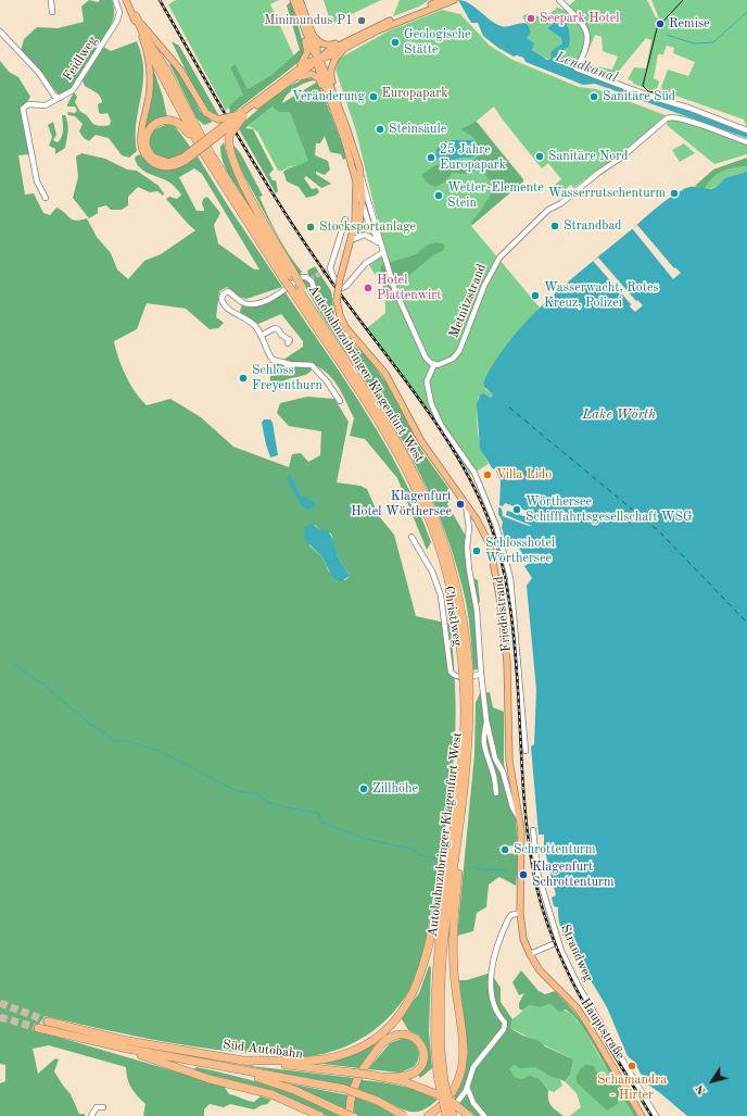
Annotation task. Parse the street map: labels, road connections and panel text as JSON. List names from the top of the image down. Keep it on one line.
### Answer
{"streets":{"highway":["Autobahnzubringer Klagenfurt West","Süd Autobahn"],"main road":["Hauptstraße"],"street":["Feidlweg","Metnitzstrand","Friedelstrand","Christlweg","Strandweg"]},"crossings":[["Metnitzstrand","Friedelstrand"],["Christlweg","Hauptstraße"]],"water":["Lendkanal","Lake Wörth"],"parks":["Europapark"],"places":["Seepark Hotel","Minimundus P1","Remise","Geologische Stätte","Veränderung","Sanitäre Süd","Steinsäule","Sanitäre Nord","25 Jahre Europapark","Wasserrutschenturm","Wetter-Elemente Stein","Strandbad","Stocksportanlage","Hotel Plattenwirt","Wasserwacht, Rotes Kreuz, Polizei","Schloss Freyenthurn","Villa Lido","Klagenfurt Hotel Wörthersee","Wörthersee Schifffahrtsgesellschaft WSG","Schlosshotel Wörthersee","Zillhöhe","Schrottenturm","Klagenfurt Schrottenturm","Schamandra - Hirter"],"north":"bottom left"}
